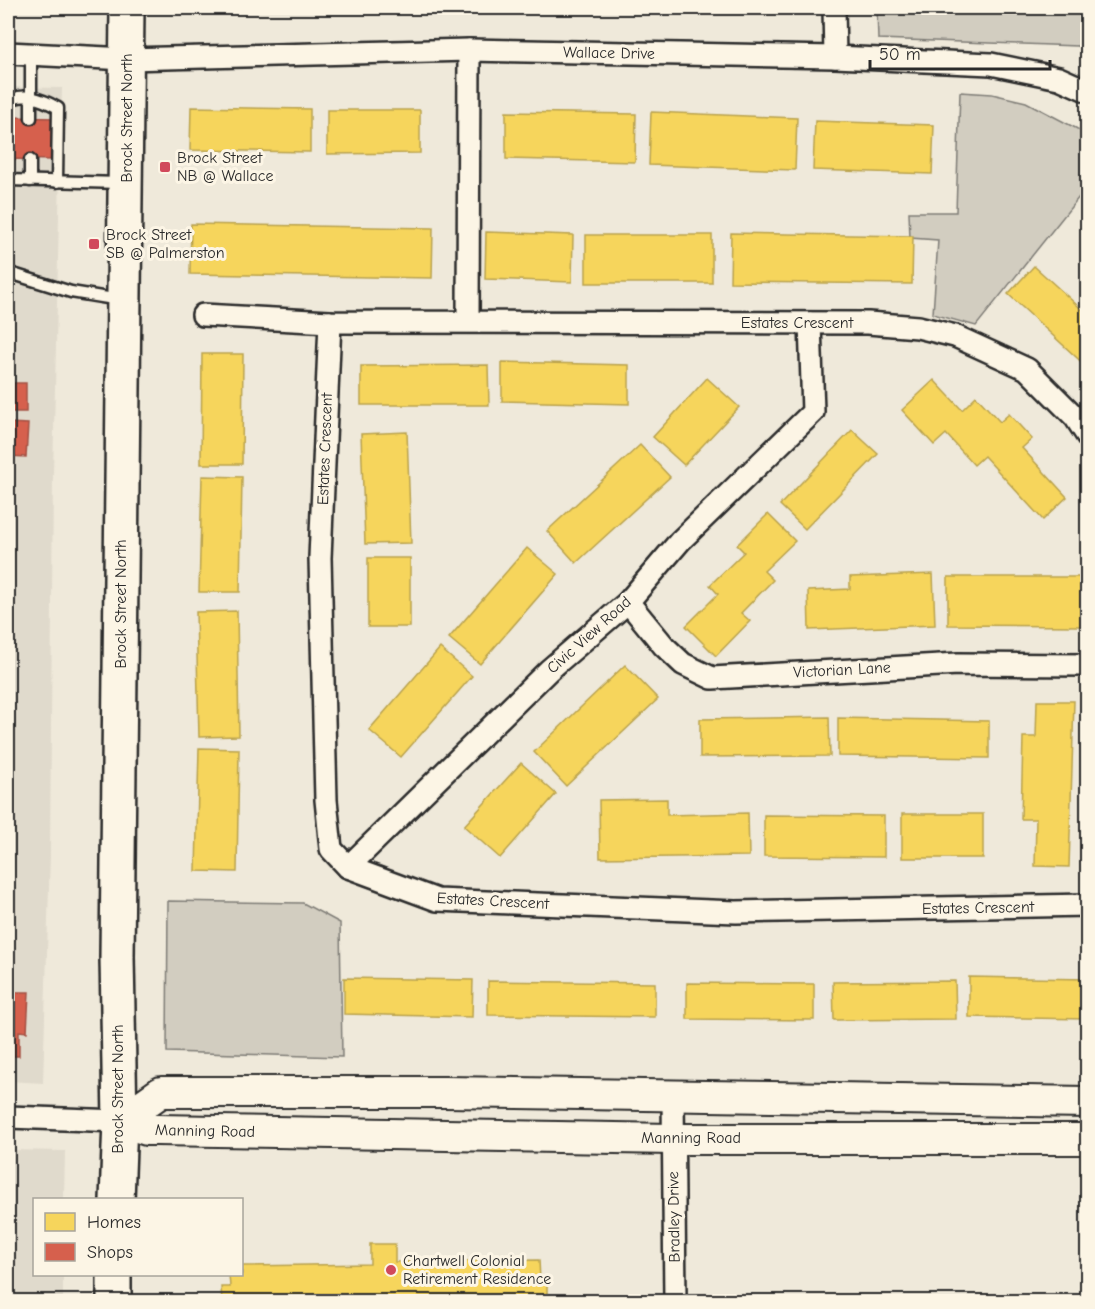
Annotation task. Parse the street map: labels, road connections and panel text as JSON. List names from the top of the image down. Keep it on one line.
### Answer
{"streets":{"main road":["Brock Street North","Manning Road"],"street":["Wallace Drive","Estates Crescent","Civic View Road","Victorian Lane","Bradley Drive"]},"crossings":[["Wallace Drive","Brock Street North"],["Brock Street North","Manning Road"],["Estates Crescent","Civic View Road"],["Civic View Road","Victorian Lane"],["Manning Road","Bradley Drive"]],"places":{"transit":["Brock Street NB @ Wallace","Brock Street SB @ Palmerston"],"other":["Chartwell Colonial Retirement Residence"]},"legend":["Homes","Shops"],"scale_bar":"50 m"}
